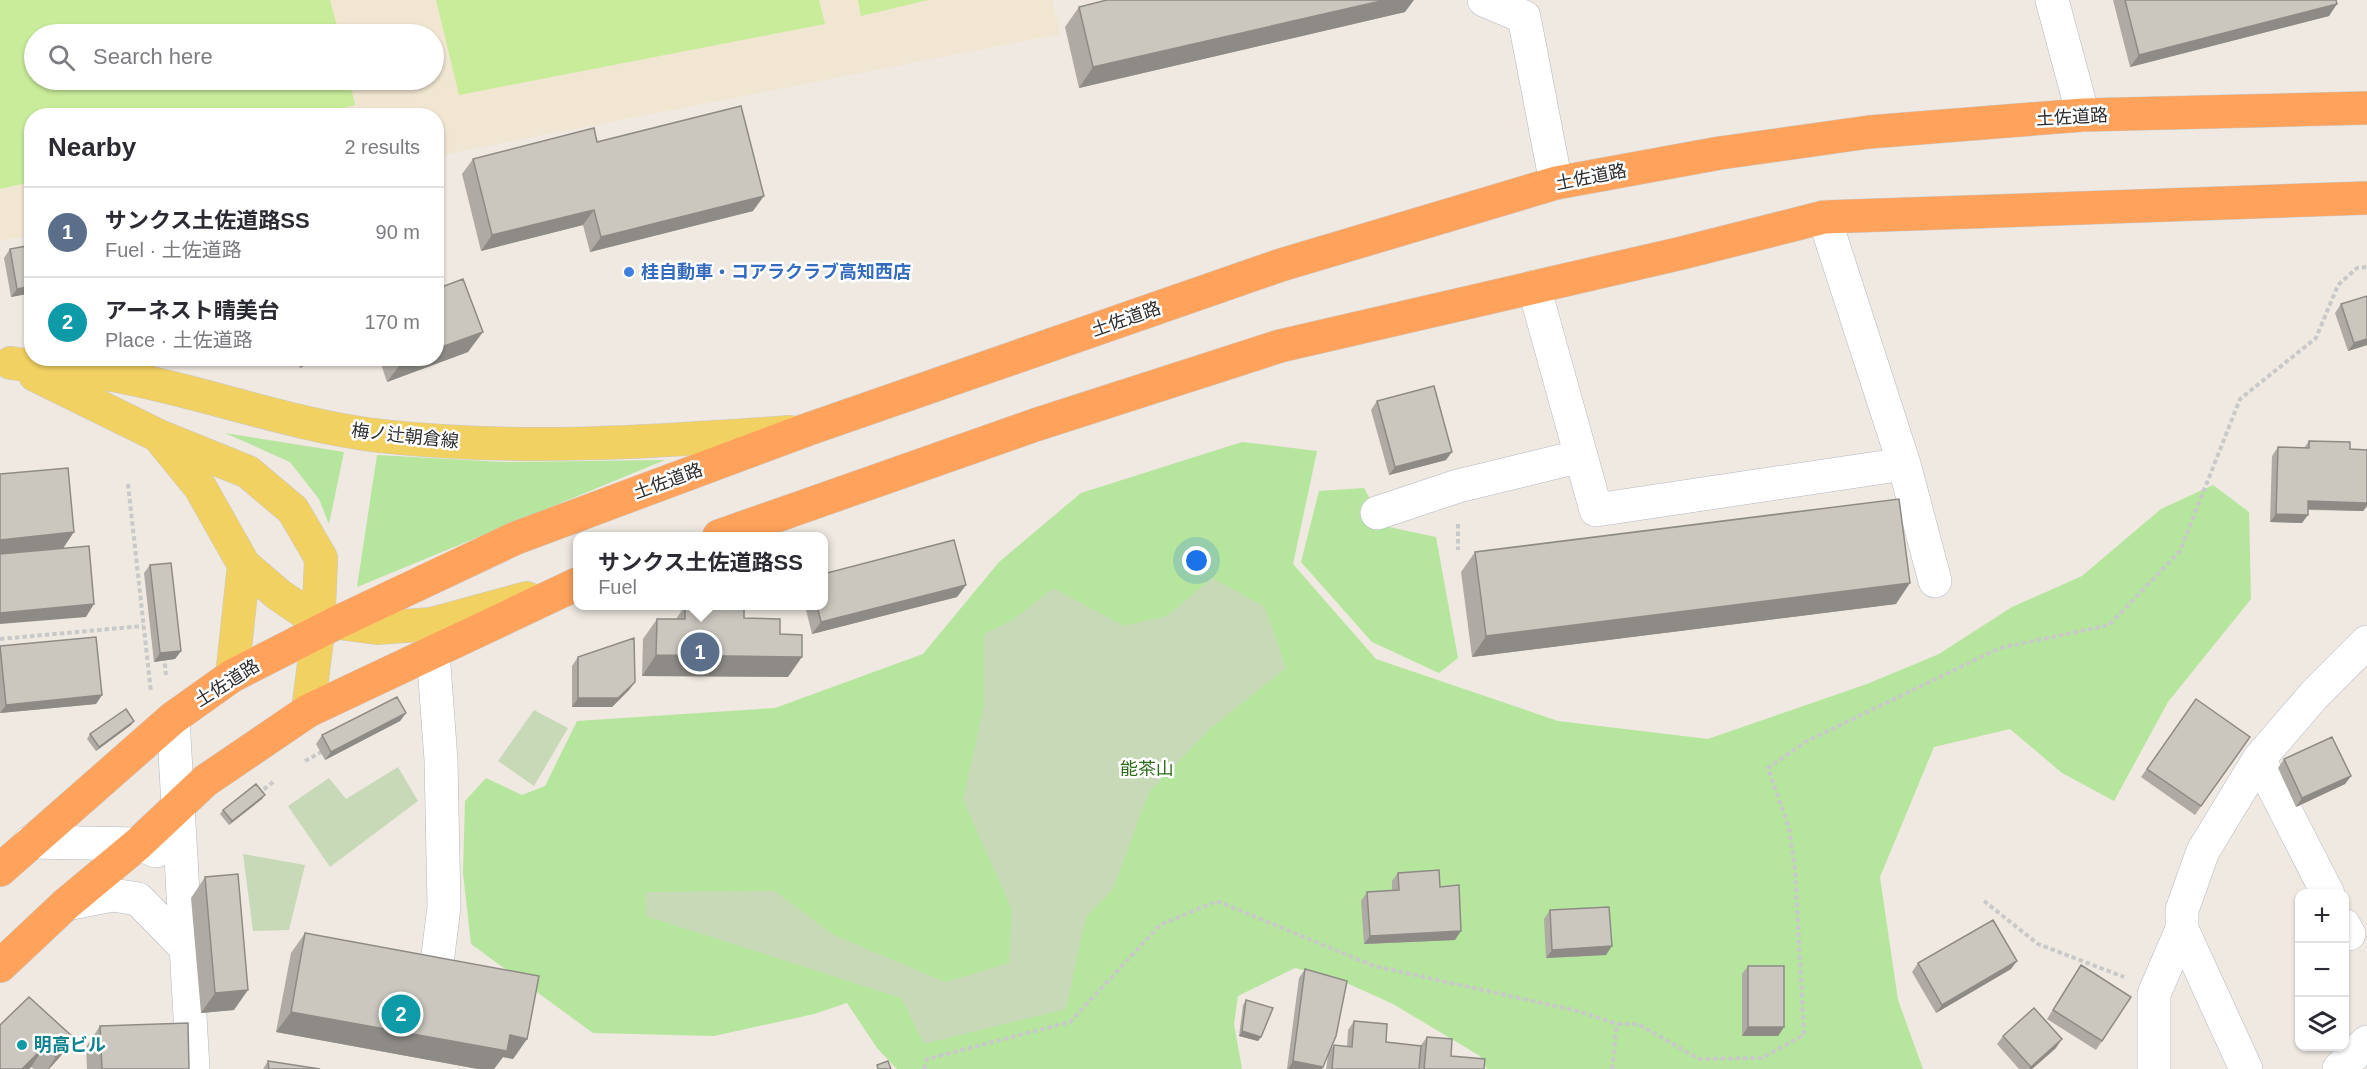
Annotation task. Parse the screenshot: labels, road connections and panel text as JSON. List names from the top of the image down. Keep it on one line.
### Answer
{"streets":{"highway":["土佐道路"],"main road":["梅ノ辻朝倉線"]},"crossings":[["土佐道路","梅ノ辻朝倉線"]],"parks":["能茶山"],"places":["桂自動車・コアラクラブ高知西店","明高ビル"],"page":{"search":"Search here","heading":["Nearby","2 results"],"list":[{"mark":"1","name":"サンクス土佐道路SS","note":"Fuel · 土佐道路","value":"90 m"},{"mark":"2","name":"アーネスト晴美台","note":"Place · 土佐道路","value":"170 m"}],"popup":["サンクス土佐道路SS","Fuel"],"pins":["1","2"],"map_buttons":["+","−"]}}
